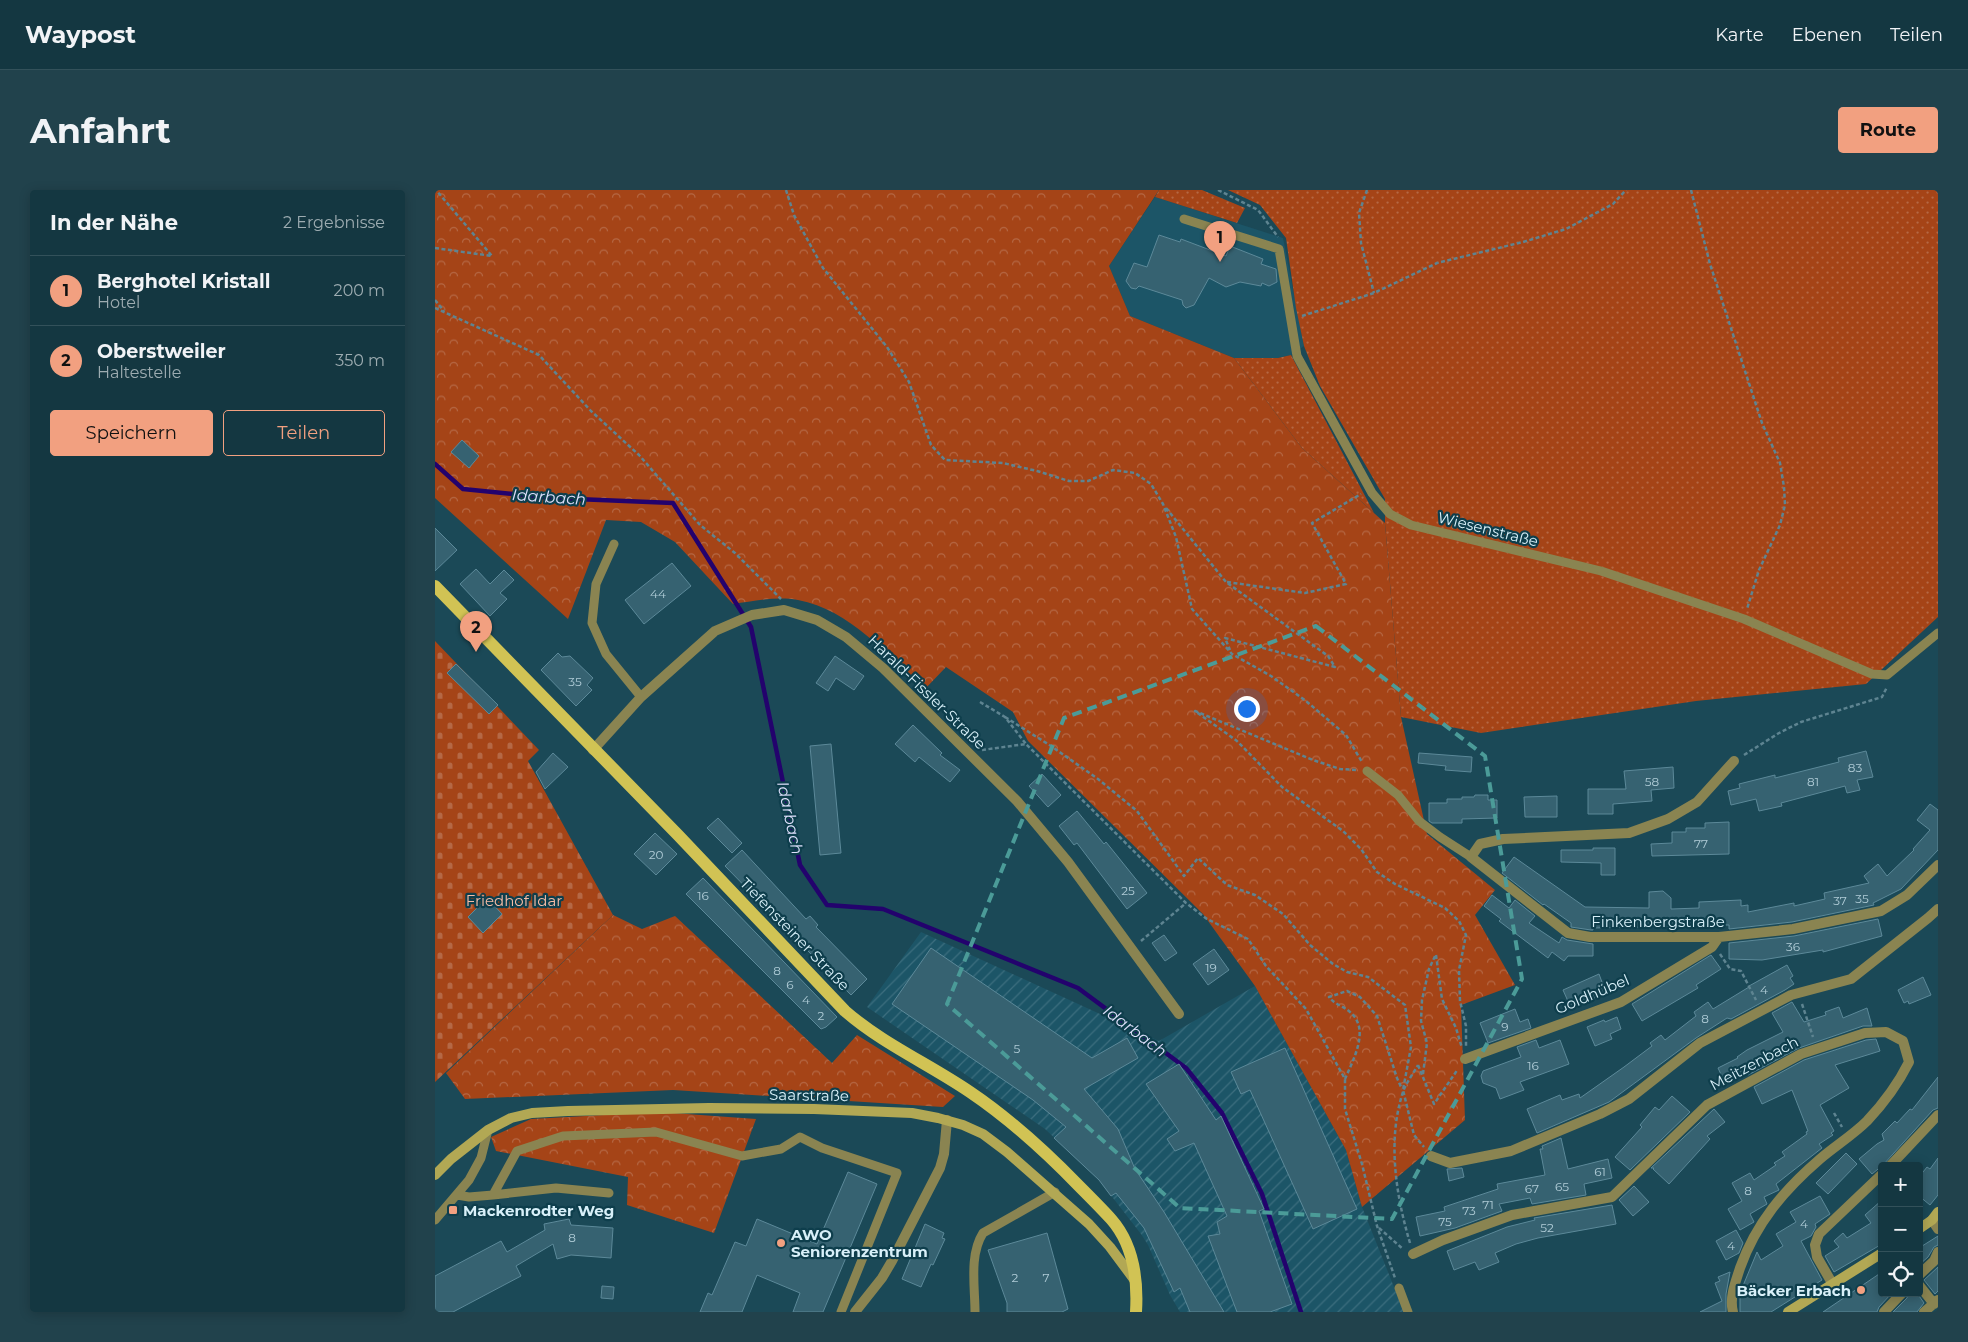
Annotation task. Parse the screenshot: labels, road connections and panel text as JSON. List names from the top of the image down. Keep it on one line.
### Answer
{"streets":{"main road":["Tiefensteiner Straße"],"street":["Harald-Fissler-Straße","Finkenbergstraße","Goldhübel","Meitzenbach","Saarstraße"],"lane":["Wiesenstraße"]},"crossings":[["Harald-Fissler-Straße","Tiefensteiner Straße"],["Finkenbergstraße","Goldhübel"],["Tiefensteiner Straße","Saarstraße"]],"water":["Idarbach"],"parks":["Friedhof Idar"],"places":{"transit":["Mackenrodter Weg"],"other":["AWO Seniorenzentrum","Bäcker Erbach"]},"house_numbers":["44","35","83","58","81","77","20","25","16","35","37","36","19","8","6","4","4","2","8","9","5","16","61","65","67","8","71","73","75","4","52","8","4","2","7"],"page":{"header":"Waypost","nav":["Karte","Ebenen","Teilen"],"buttons":["Route",["Speichern","Teilen"]],"title":"Anfahrt","heading":["In der Nähe","2 Ergebnisse"],"pins":["1","2"],"list":[{"mark":"1","name":"Berghotel Kristall","note":"Hotel","value":"200 m"},{"mark":"2","name":"Oberstweiler","note":"Haltestelle","value":"350 m"}],"map_buttons":["+","−"]}}
